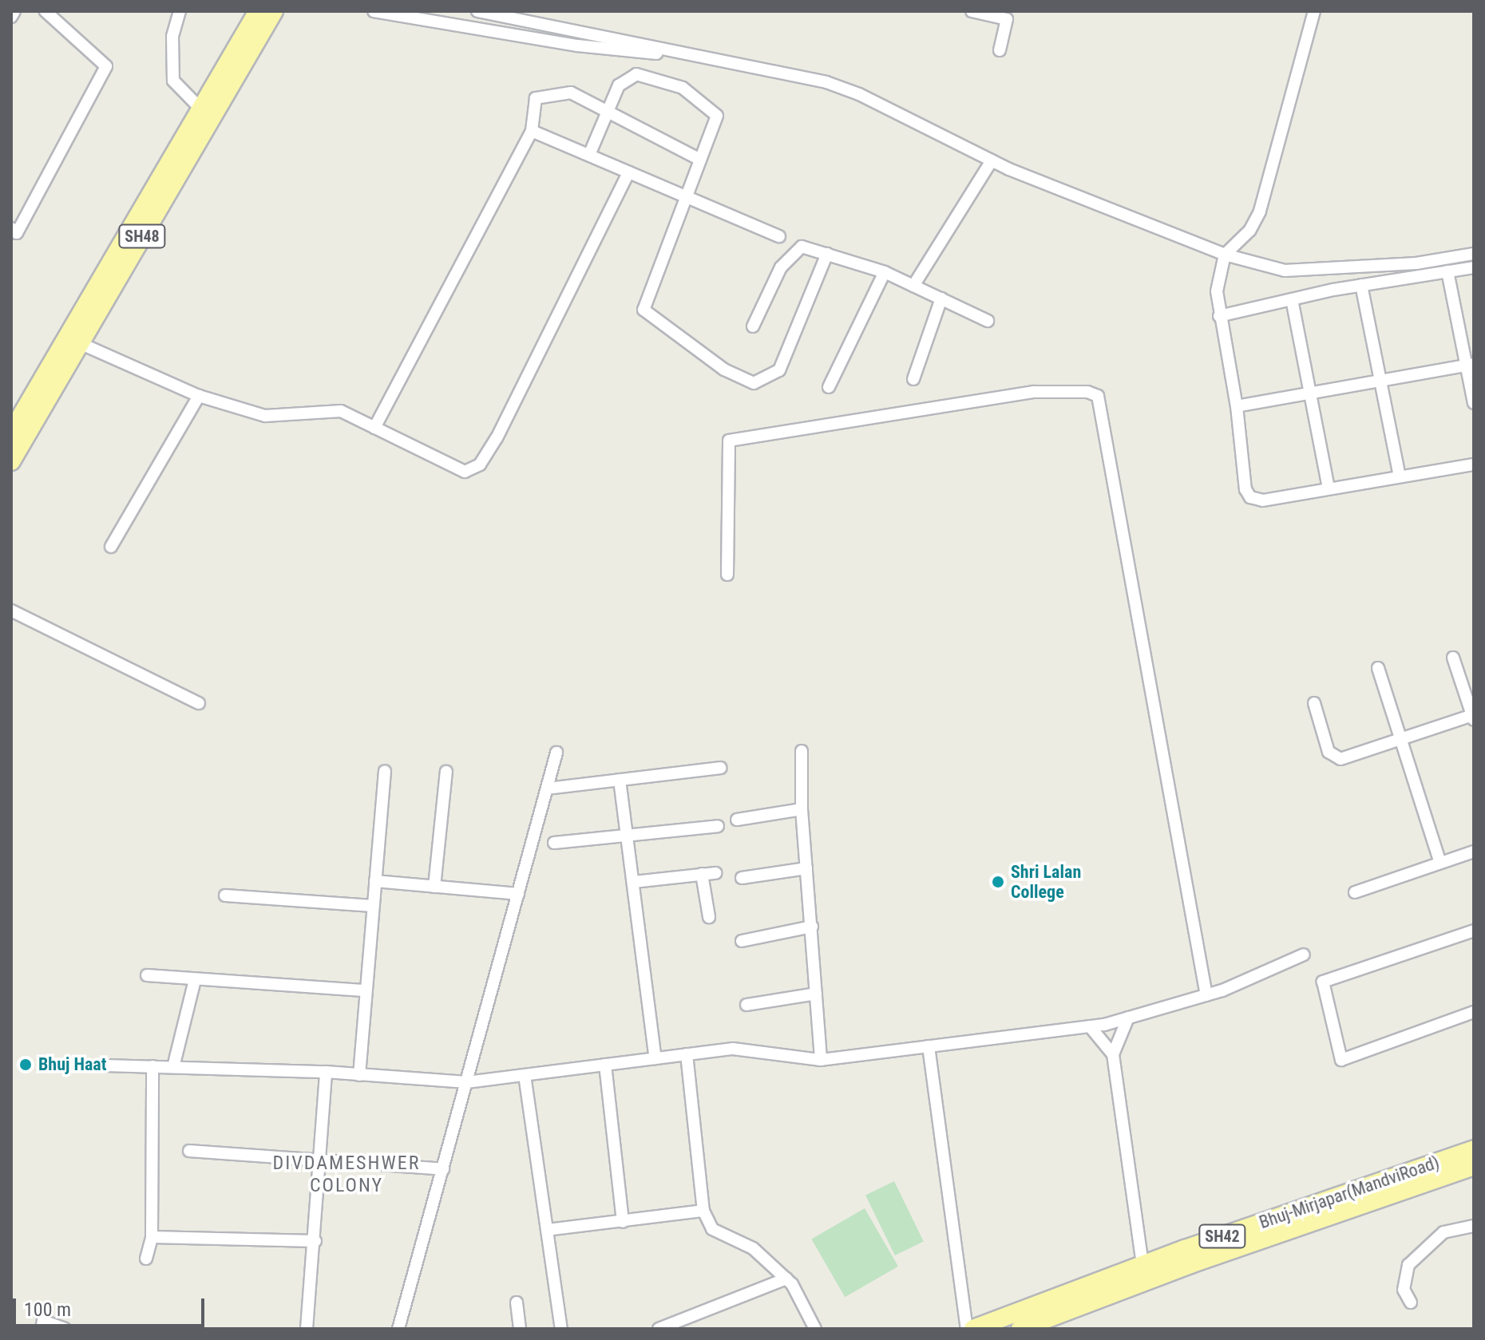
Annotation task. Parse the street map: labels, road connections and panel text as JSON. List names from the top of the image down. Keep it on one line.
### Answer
{"streets":{"main road":["SH48","Bhuj-Mirjapar(MandviRoad)","SH42"]},"districts":["DIVDAMESHWER COLONY"],"places":["Shri Lalan College","Bhuj Haat"],"scale_bar":"100 m"}
